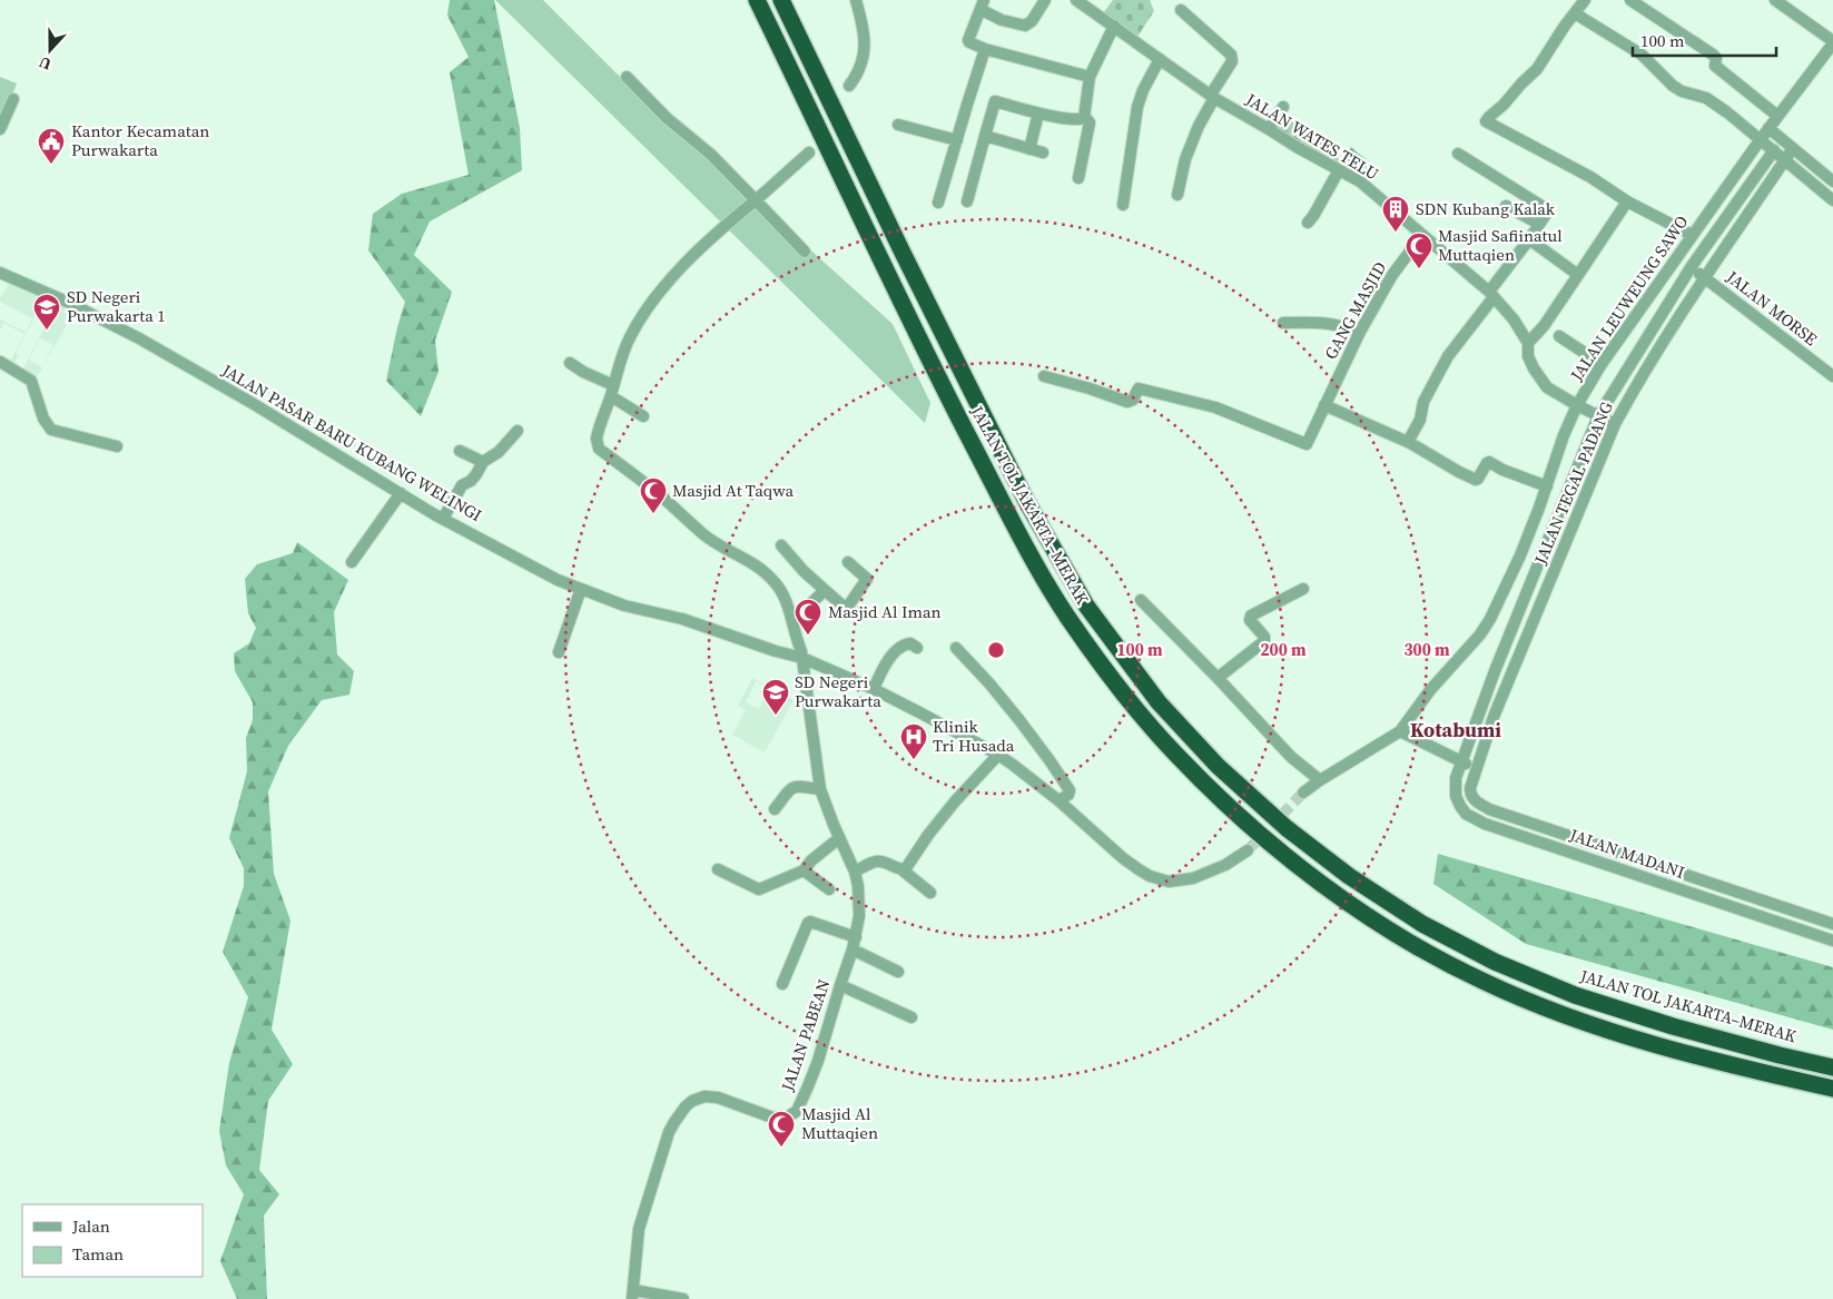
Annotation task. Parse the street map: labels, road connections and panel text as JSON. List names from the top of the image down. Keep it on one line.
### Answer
{"streets":{"highway":["JALAN TOL JAKARTA–MERAK"],"street":["JALAN WATES TELU","JALAN LEUWEUNG SAWO","JALAN MORSE","GANG MASJID","JALAN PASAR BARU KUBANG WELINGI","JALAN TEGAL PADANG","JALAN MADANI","JALAN PABEAN"]},"crossings":[["JALAN WATES TELU","JALAN LEUWEUNG SAWO"],["JALAN WATES TELU","GANG MASJID"],["JALAN WATES TELU","JALAN TEGAL PADANG"],["JALAN MORSE","JALAN TEGAL PADANG"],["JALAN PASAR BARU KUBANG WELINGI","JALAN PABEAN"]],"districts":["Kotabumi"],"places":{"public building":["Kantor Kecamatan Purwakarta"],"building":["SDN Kubang Kalak"],"mosque":["Masjid Safiinatul Muttaqien","Masjid At Taqwa","Masjid Al Iman","Masjid Al Muttaqien"],"school or university":["SD Negeri Purwakarta 1","SD Negeri Purwakarta"],"hospital":["Klinik Tri Husada"]},"legend":["Jalan","Taman"],"scale_bar":"100 m","north":"bottom","rings":["100 m","200 m","300 m"]}
